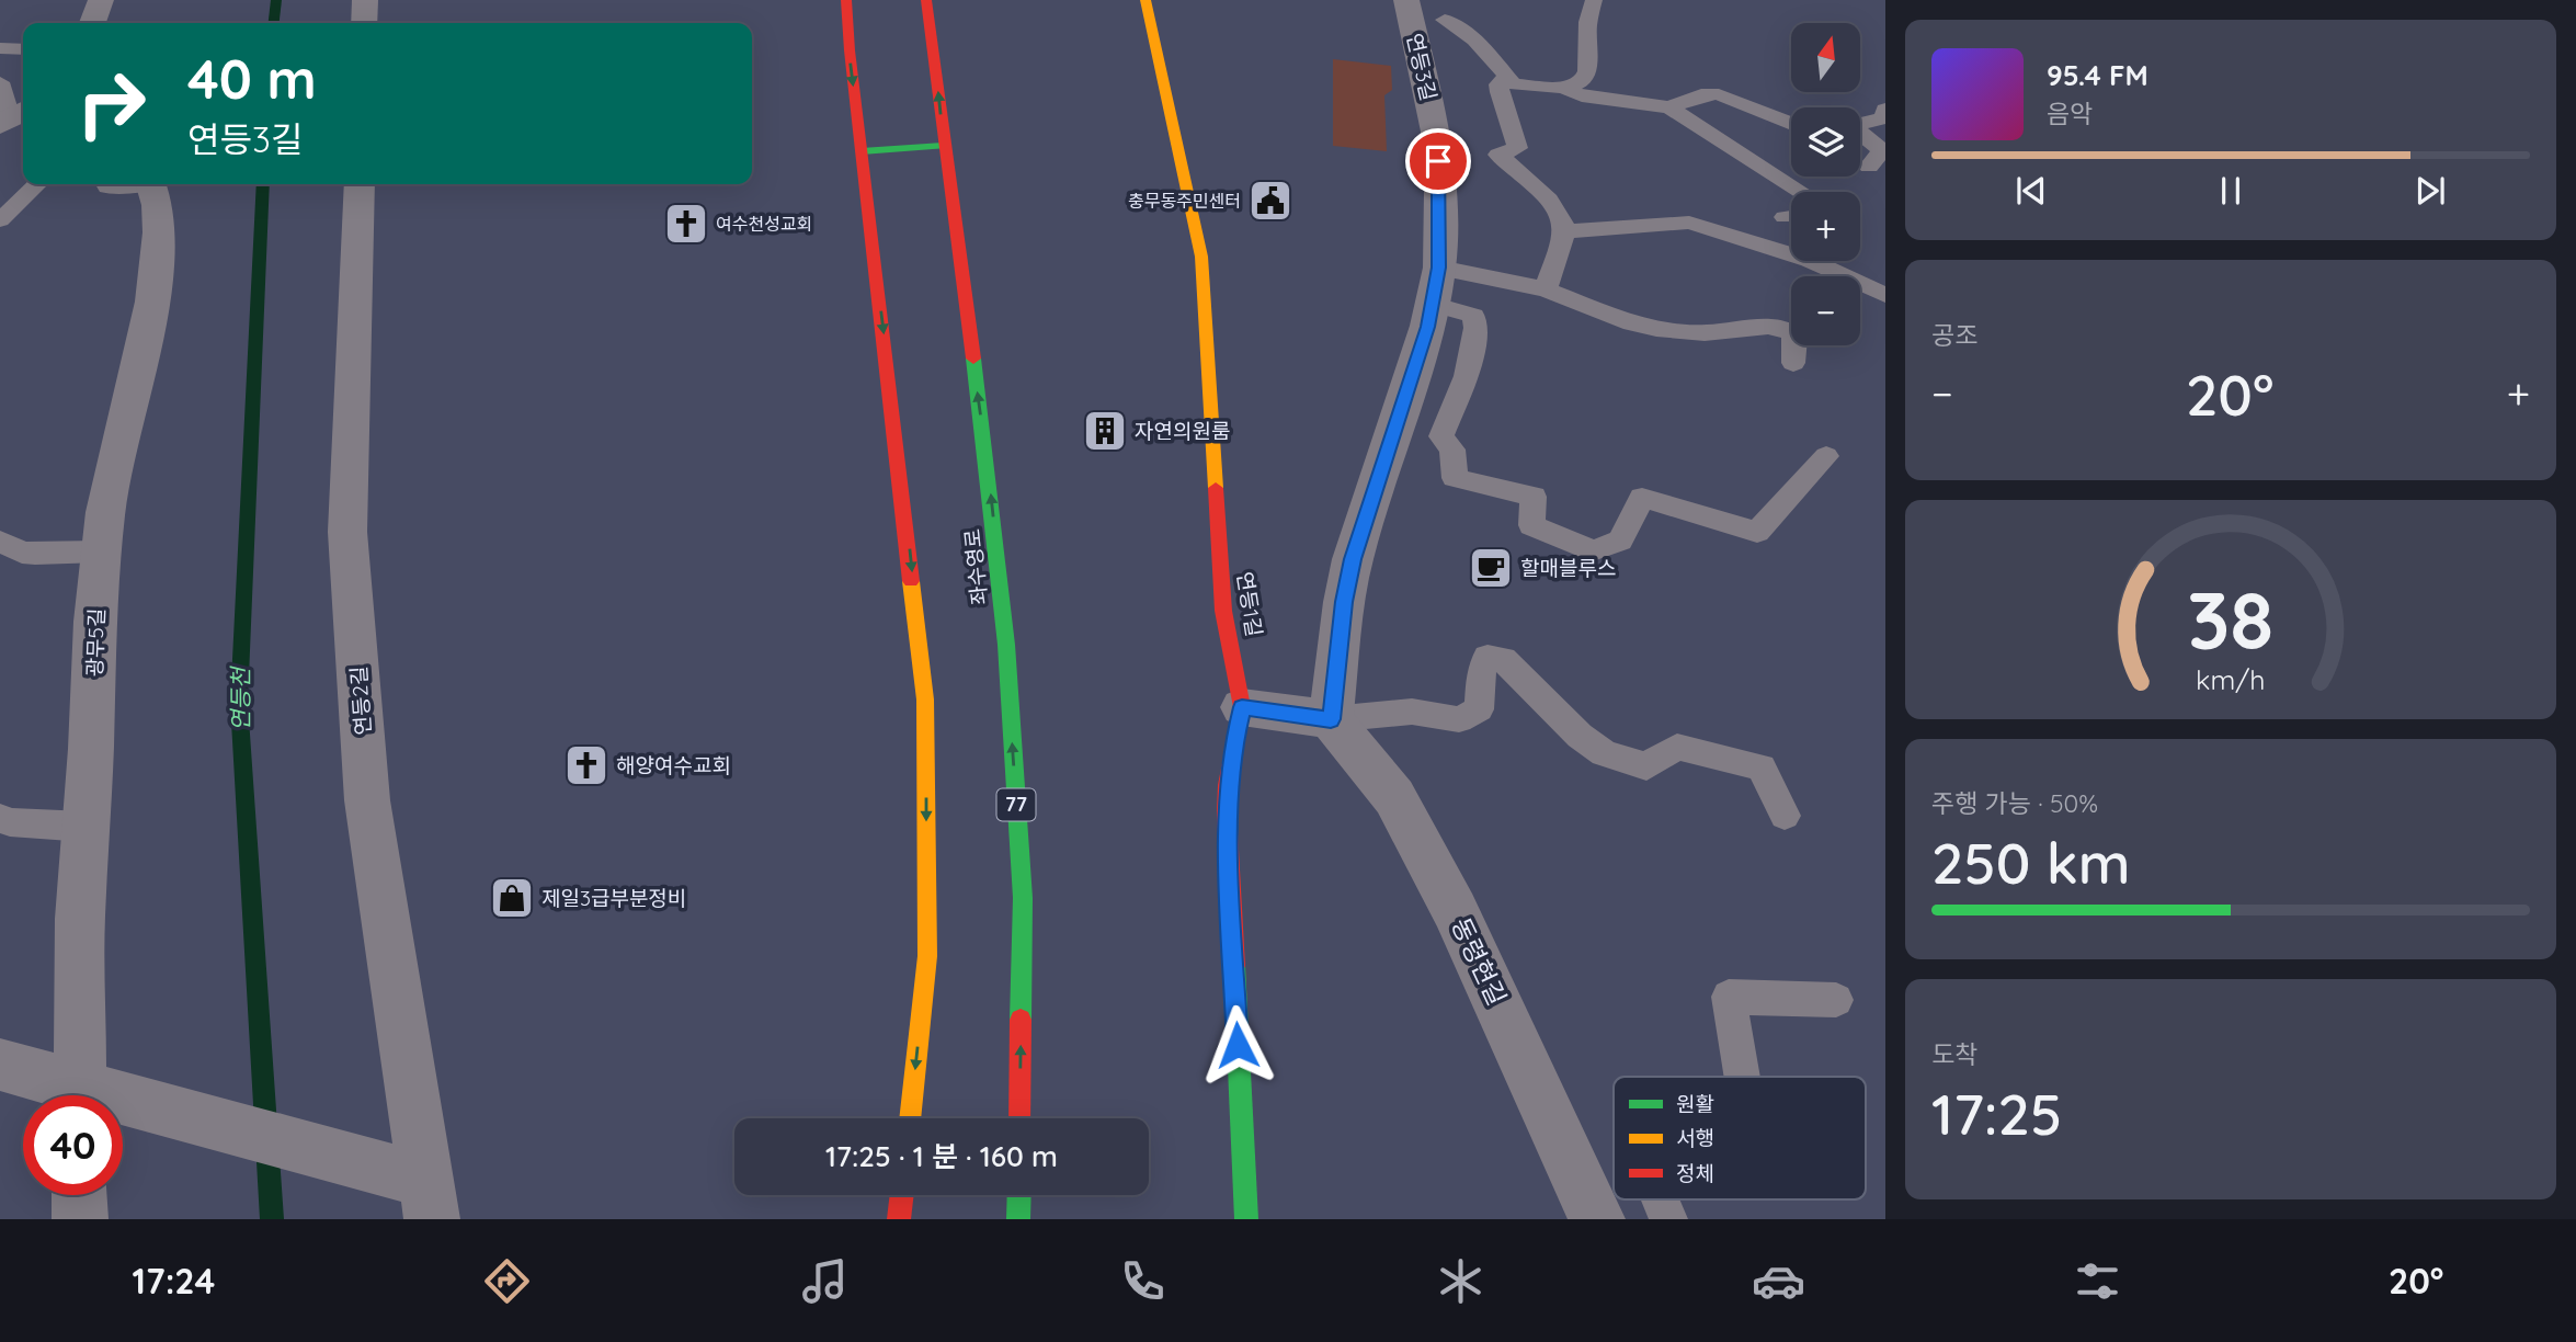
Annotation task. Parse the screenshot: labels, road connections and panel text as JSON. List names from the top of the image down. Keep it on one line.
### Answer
{"streets":{"main road":["좌수영로","연등1길","77"],"street":["연등3길","광무5길","연등2길","동령현길"]},"crossings":[["연등3길","동령현길"]],"water":["연등천"],"places":{"public building":["충무동주민센터"],"church":["여수천성교회","해양여수교회"],"building":["자연의원룸"],"cafe":["할매블루스"],"shop":["제일3급부분정비"]},"legend":["원활","서행","정체"],"north":"top","page":{"map_buttons":["+","−"],"turn":["40 m","연등3길"],"song":["95.4 FM","음악"],"tile":["공조",["주행 가능 · 50%","250 km"],["도착","17:25"]],"heat":["−","20°","+"],"limit":"40","trip":"17:25 · 1 분 · 160 m","tabs":["17:24","20°"],"gauge":["38","km/h"]}}
